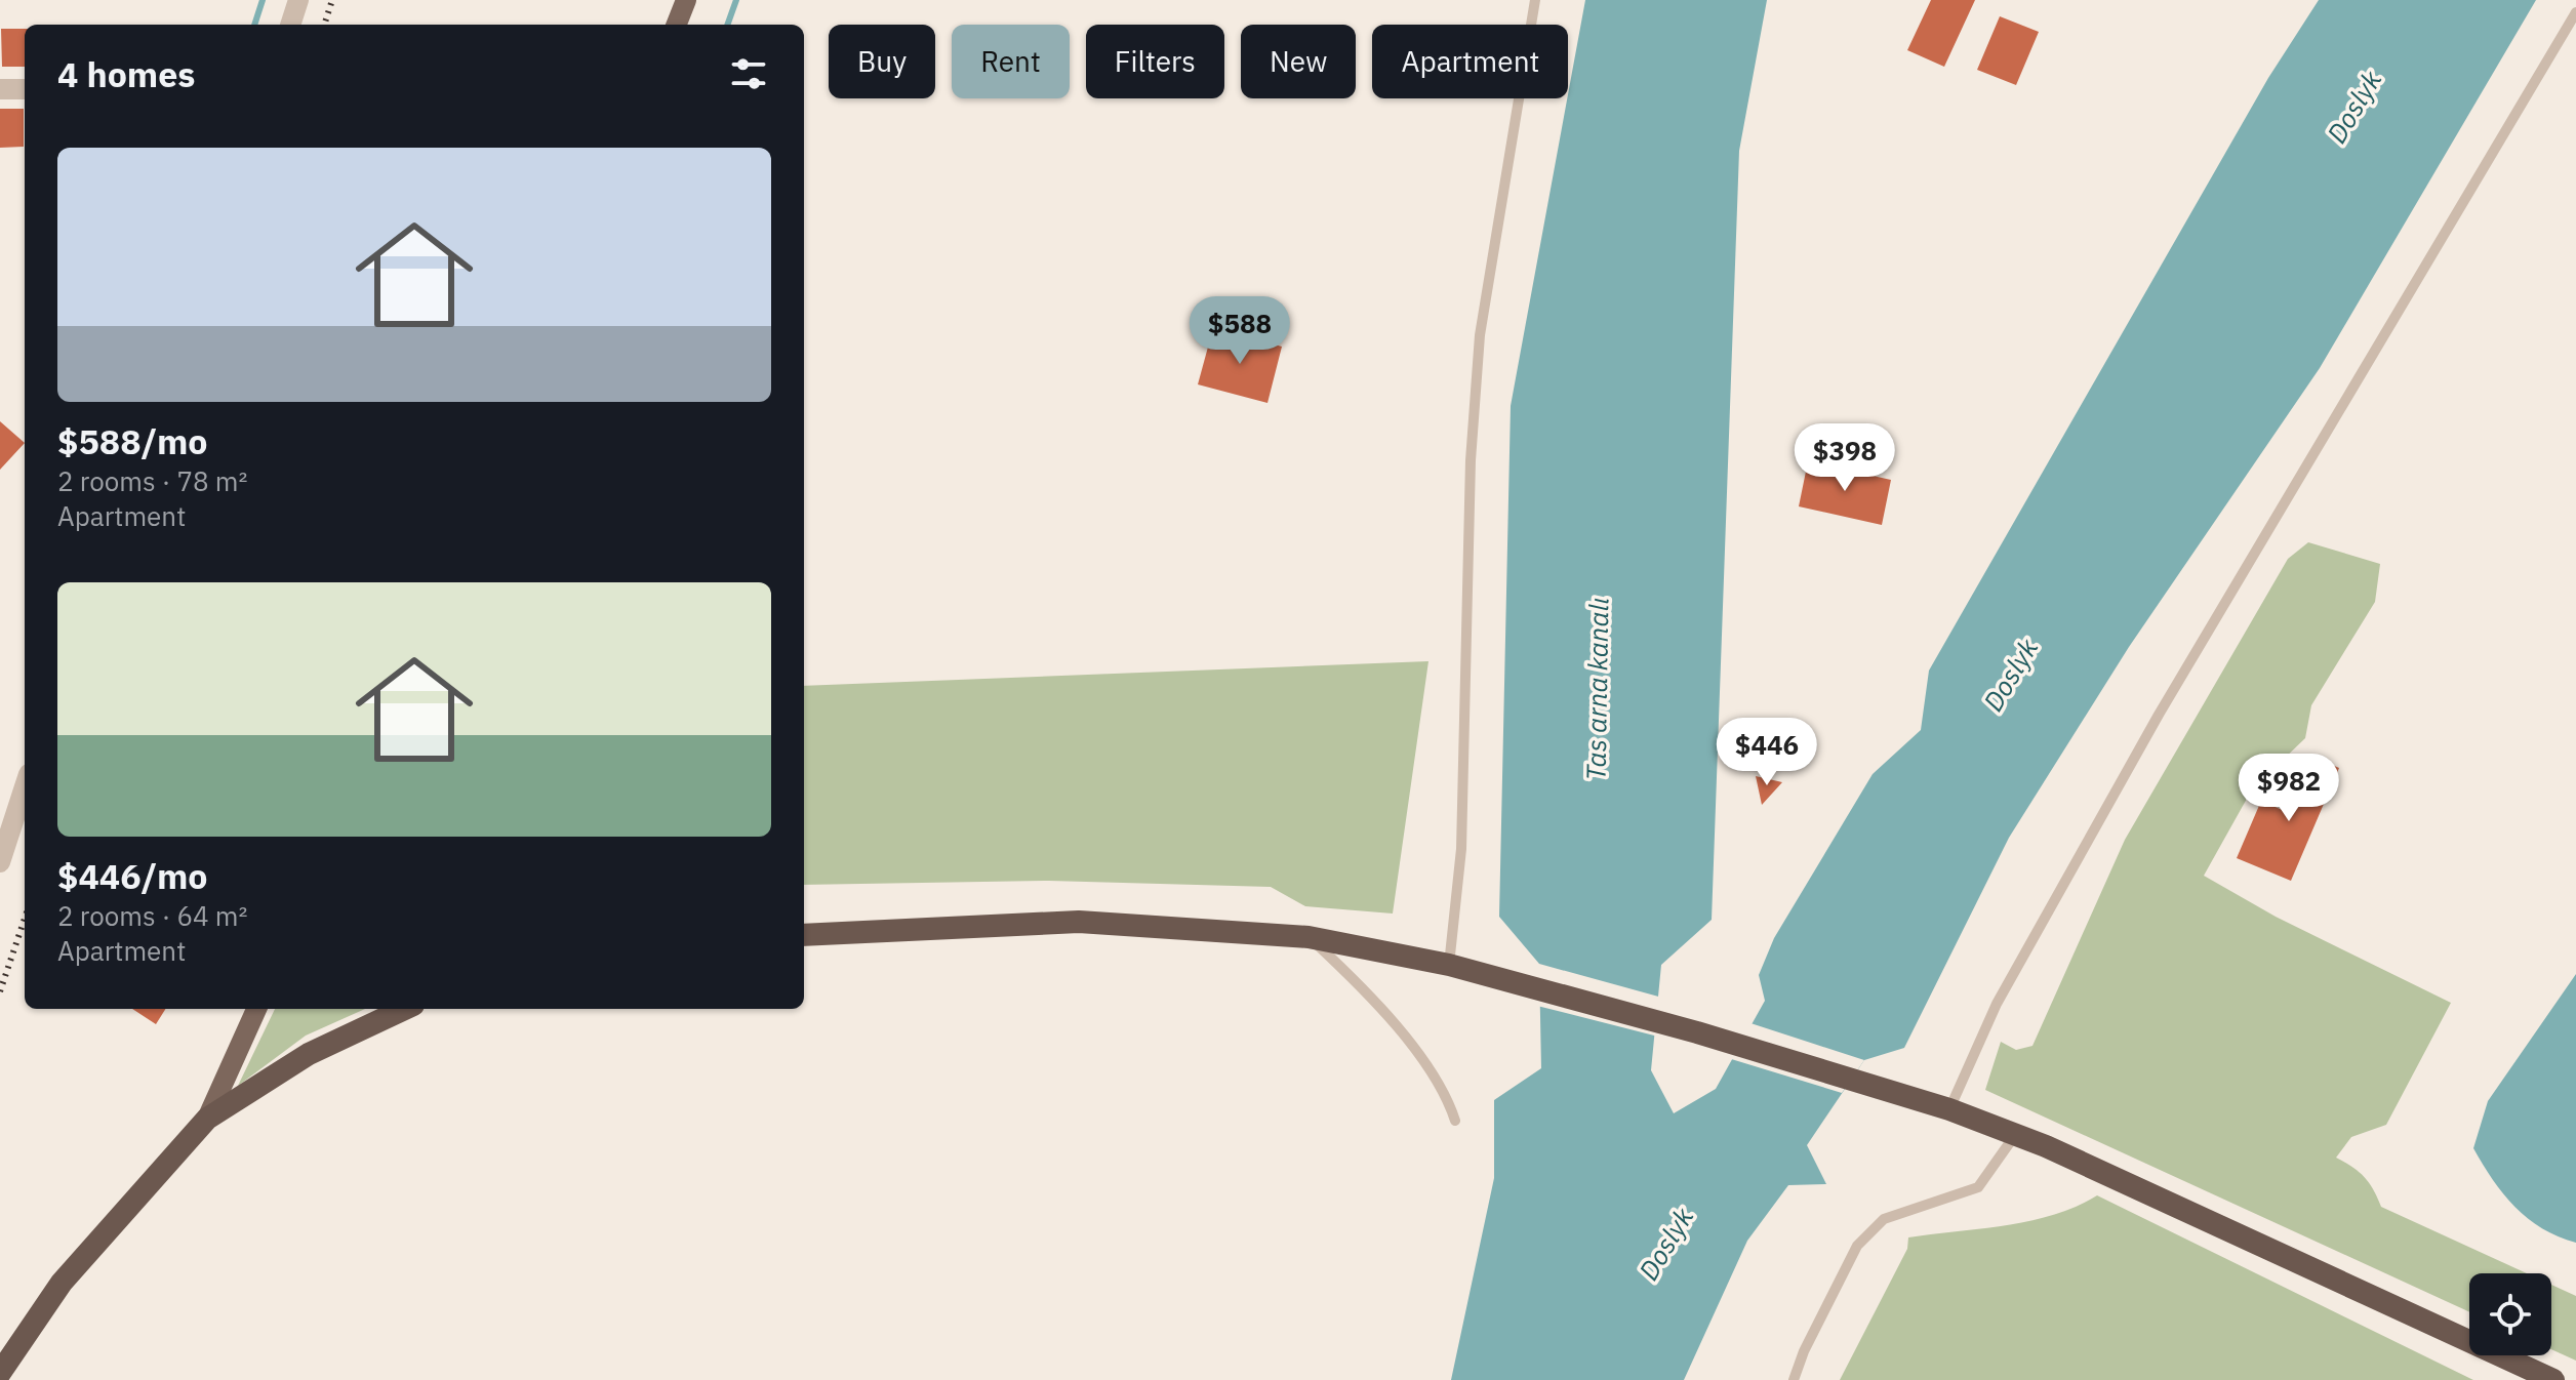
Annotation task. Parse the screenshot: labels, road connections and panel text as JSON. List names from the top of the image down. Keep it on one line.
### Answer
{"water":["Doslyk","Tas arna kanalı"],"page":{"chip":["Buy","Rent","Filters","New","Apartment"],"heading":"4 homes","list":[{"name":"$588/mo","note":"2 rooms · 78 m² · Apartment"},{"name":"$446/mo","note":"2 rooms · 64 m² · Apartment"}],"price":["$588","$398","$446","$982"]}}
